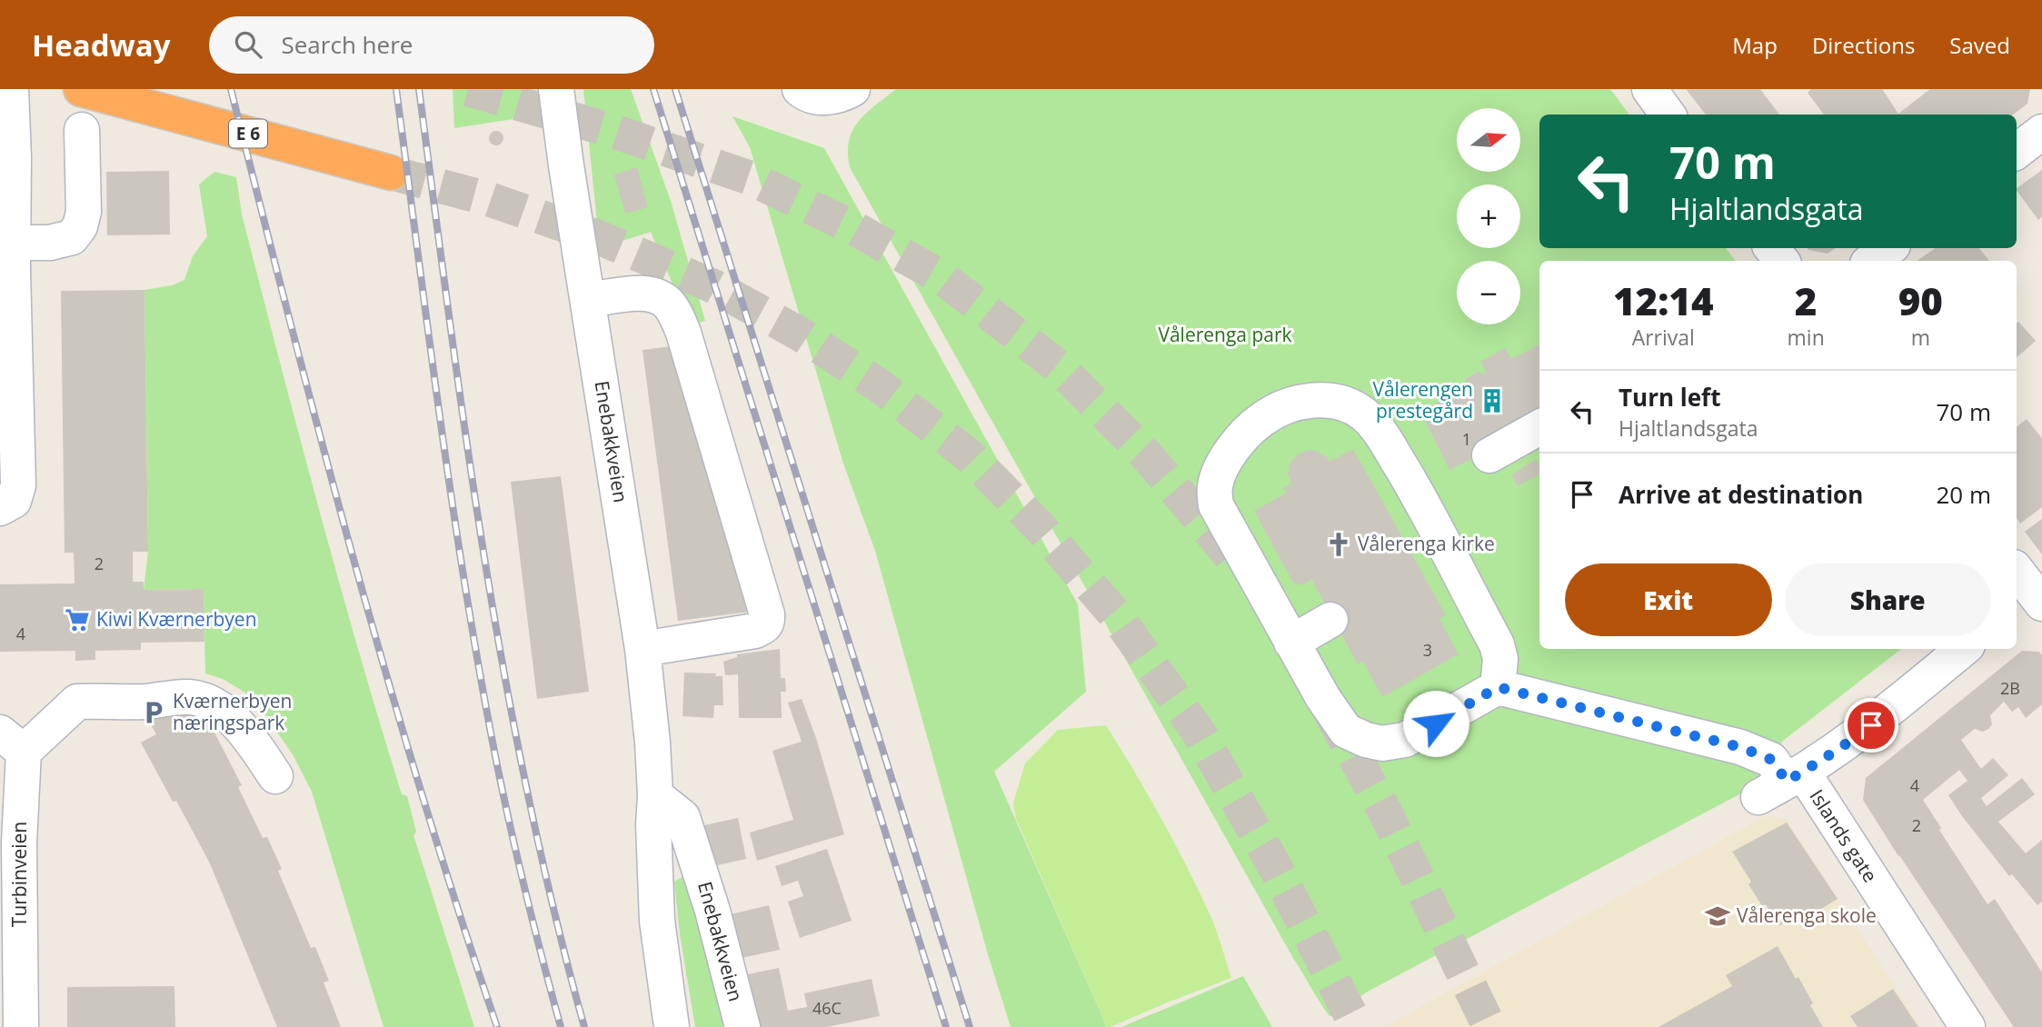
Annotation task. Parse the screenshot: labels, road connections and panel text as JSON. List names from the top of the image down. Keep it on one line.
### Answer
{"streets":{"highway":["E 6"],"street":["Enebakkveien","Islands gate","Turbinveien"]},"parks":["Vålerenga park"],"places":{"building":["Vålerengen prestegård"],"church":["Vålerenga kirke"],"supermarket":["Kiwi Kværnerbyen"],"parking":["Kværnerbyen næringspark"],"school or university":["Vålerenga skole"]},"house_numbers":["1","2","4","3","2B","4","2","46C"],"north":"right","page":{"header":"Headway","search":"Search here","nav":["Map","Directions","Saved"],"map_buttons":["+","−"],"turn":["70 m","Hjaltlandsgata"],"eta":["12:14","Arrival","2","min","90","m"],"list":[{"name":"Turn left","note":"Hjaltlandsgata","value":"70 m"},{"name":"Arrive at destination","value":"20 m"}],"buttons":["Exit","Share"]}}
